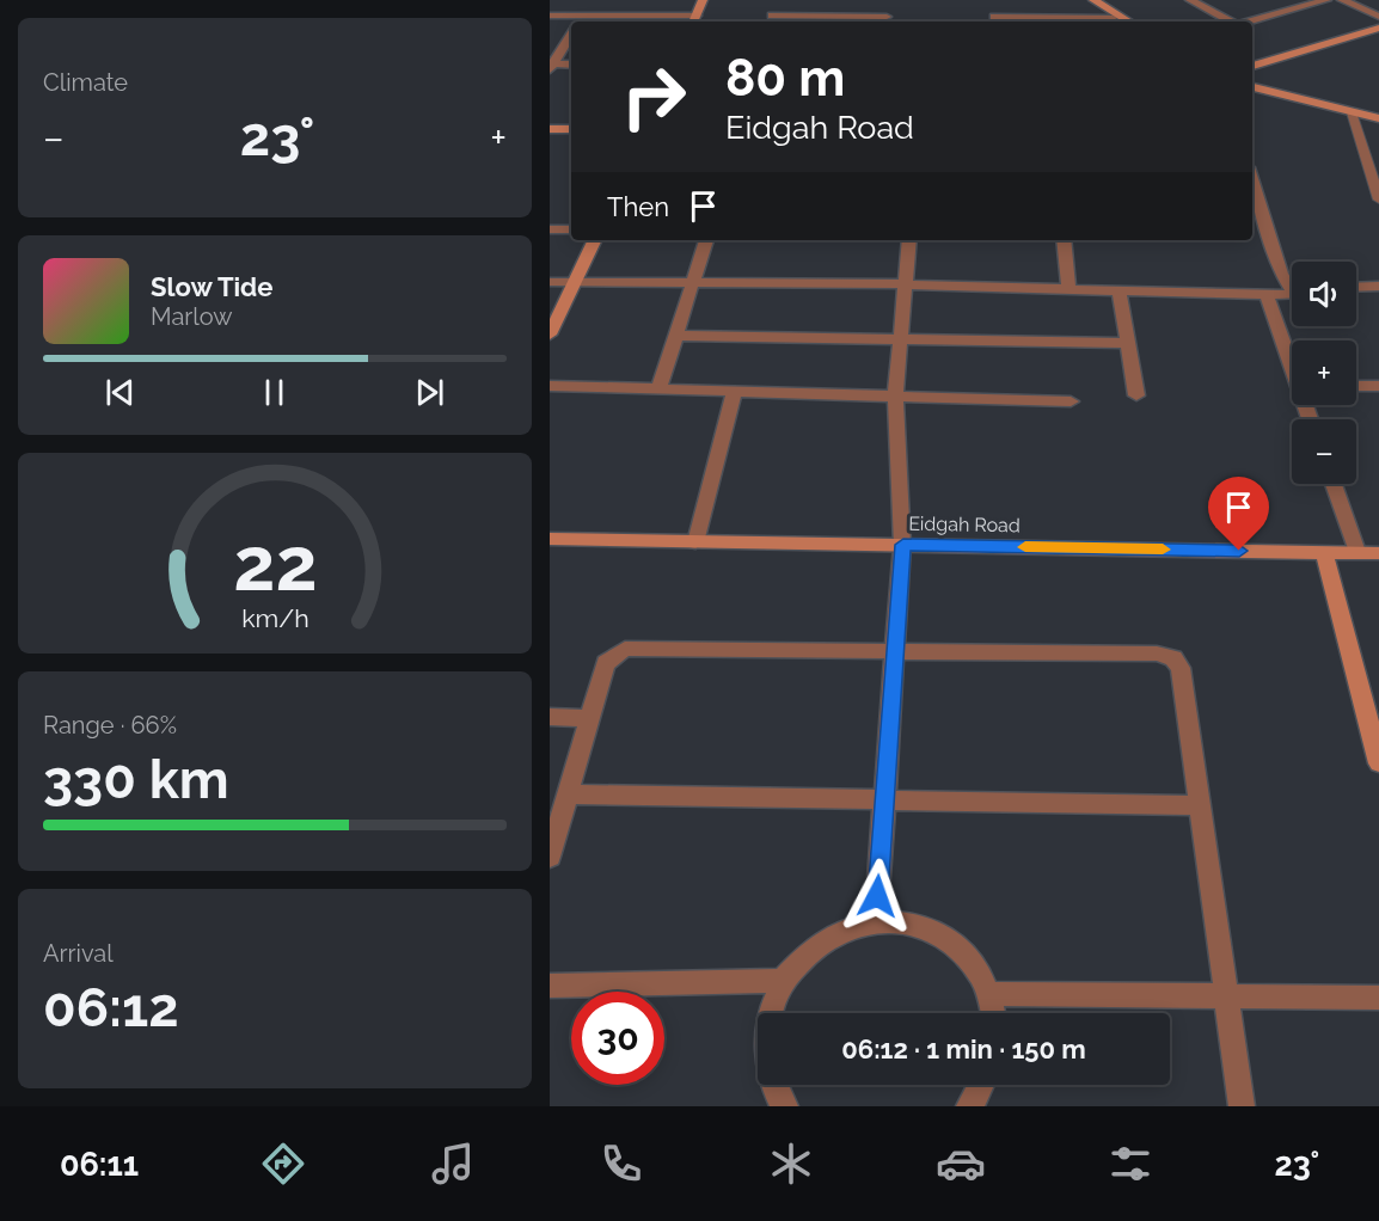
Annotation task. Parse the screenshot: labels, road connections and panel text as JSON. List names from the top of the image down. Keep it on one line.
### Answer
{"streets":{"street":["Eidgah Road"]},"page":{"tile":["Climate",["Range · 66%","330 km"],["Arrival","06:12"]],"turn":["80 m","Eidgah Road"],"heat":["−","23°","+"],"then":"Then","song":["Slow Tide","Marlow"],"map_buttons":["+","−"],"limit":"30","trip":"06:12 · 1 min · 150 m","tabs":["06:11","23°"],"gauge":["22","km/h"]}}
